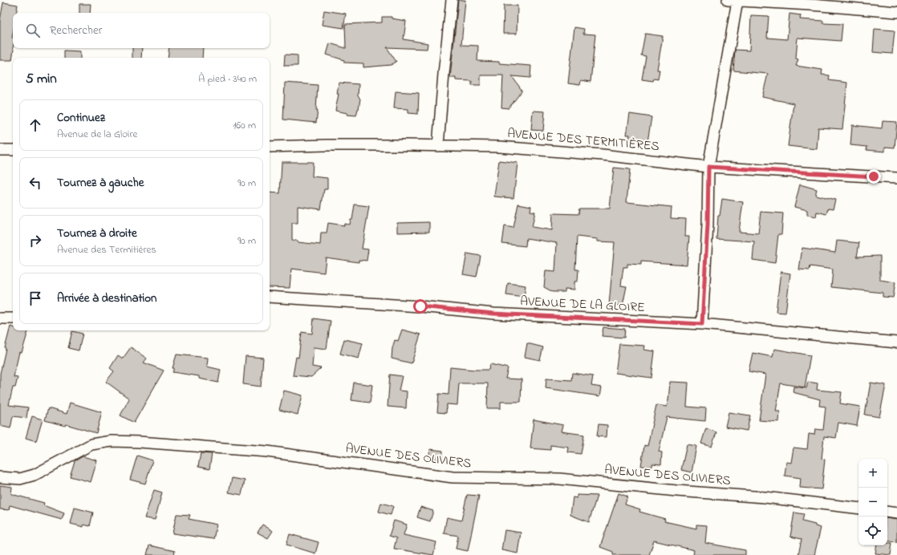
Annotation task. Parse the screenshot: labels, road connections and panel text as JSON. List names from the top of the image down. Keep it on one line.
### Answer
{"streets":{"street":["AVENUE DES TERMITIÈRES","AVENUE DE LA GLOIRE","AVENUE DES OLIVIERS"]},"page":{"search":"Rechercher","heading":["5 min","À pied · 340 m"],"list":[["Continuez","Avenue de la Gloire","160 m"],["Tournez à gauche","90 m"],["Tournez à droite","Avenue des Termitières","90 m"],"Arrivée à destination"],"map_buttons":["+","−"]}}
